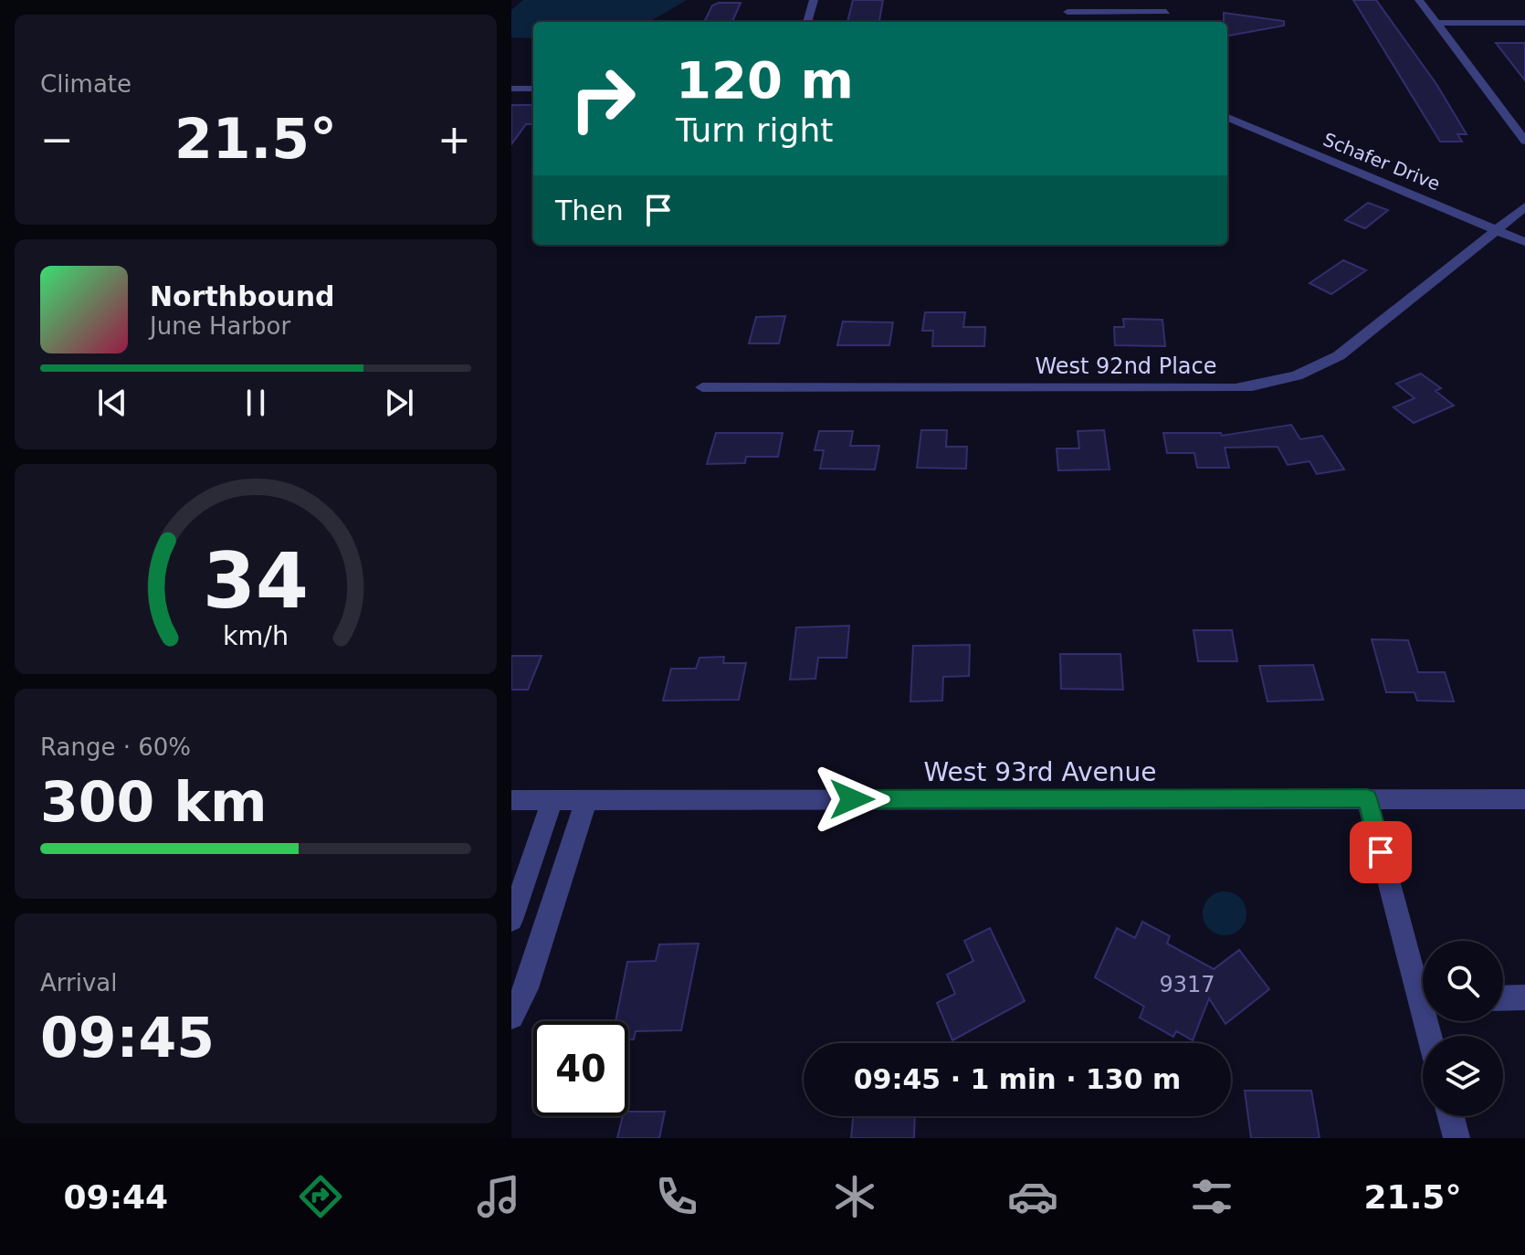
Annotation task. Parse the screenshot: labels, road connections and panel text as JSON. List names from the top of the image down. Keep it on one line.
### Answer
{"streets":{"street":["Schafer Drive","West 92nd Place","West 93rd Avenue"]},"crossings":[["Schafer Drive","West 92nd Place"]],"house_numbers":["9317"],"page":{"tile":["Climate",["Range · 60%","300 km"],["Arrival","09:45"]],"turn":["120 m","Turn right"],"heat":["−","21.5°","+"],"then":"Then","song":["Northbound","June Harbor"],"limit":"40","trip":"09:45 · 1 min · 130 m","tabs":["09:44","21.5°"],"gauge":["34","km/h"]}}
